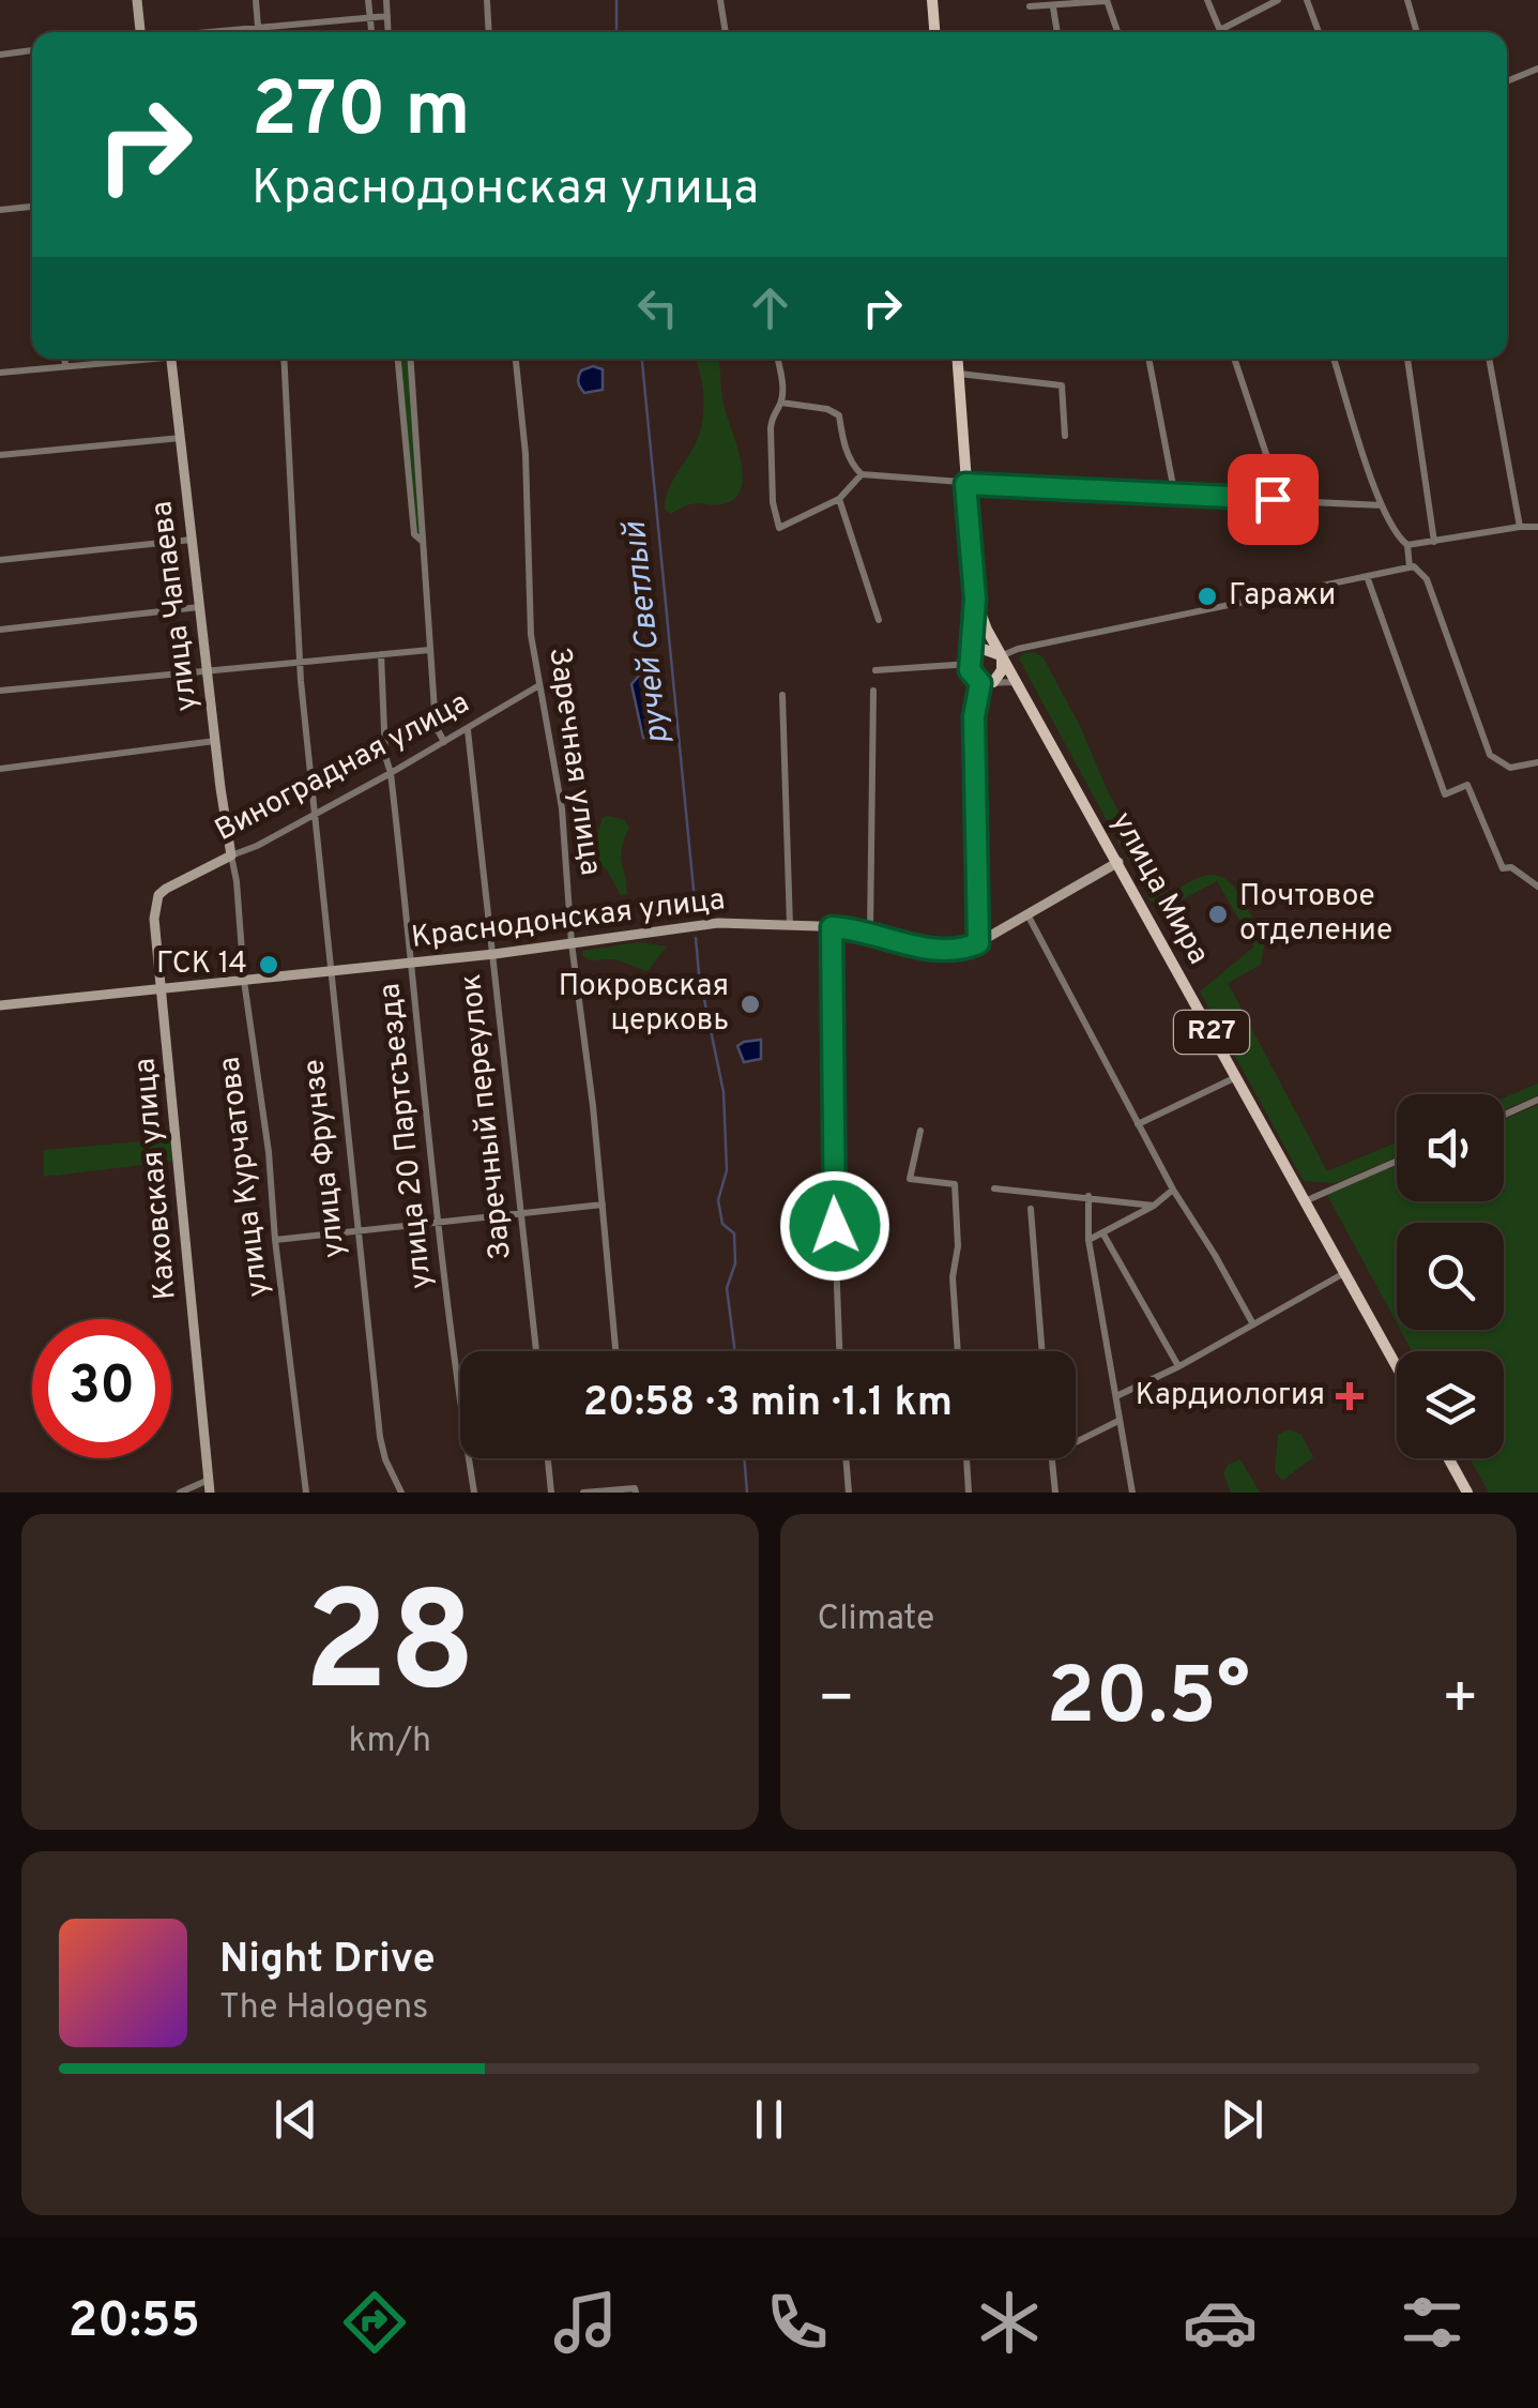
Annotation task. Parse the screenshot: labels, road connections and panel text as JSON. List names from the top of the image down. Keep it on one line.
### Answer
{"streets":{"main road":["улица Мира","R27"],"street":["улица Чапаева","Заречная улица","Виноградная улица","Краснодонская улица","Заречный переулок","улица 20 Партсъезда","улица Фрунзе","улица Курчатова","Каховская улица"]},"crossings":[["улица Чапаева","Виноградная улица"],["улица Чапаева","улица Курчатова"],["Заречная улица","Виноградная улица"],["Заречная улица","Краснодонская улица"],["Виноградная улица","Заречный переулок"],["Виноградная улица","улица 20 Партсъезда"],["Виноградная улица","улица Фрунзе"],["Виноградная улица","улица Курчатова"],["Виноградная улица","Каховская улица"],["улица Мира","Краснодонская улица"],["улица Мира","R27"],["Краснодонская улица","Заречный переулок"],["Краснодонская улица","улица 20 Партсъезда"],["Краснодонская улица","улица Фрунзе"],["Краснодонская улица","улица Курчатова"],["Краснодонская улица","Каховская улица"]],"water":["ручей Светлый"],"places":{"other":["Гаражи","Почтовое отделение","ГСК 14","Покровская церковь"],"health":["Кардиология"]},"page":{"turn":["270 m","Краснодонская улица"],"limit":"30","trip":"20:58 · 3 min · 1.1 km","tile":[["28","km/h"],"Climate"],"heat":["−","20.5°","+"],"song":["Night Drive","The Halogens"],"tabs":"20:55"}}
